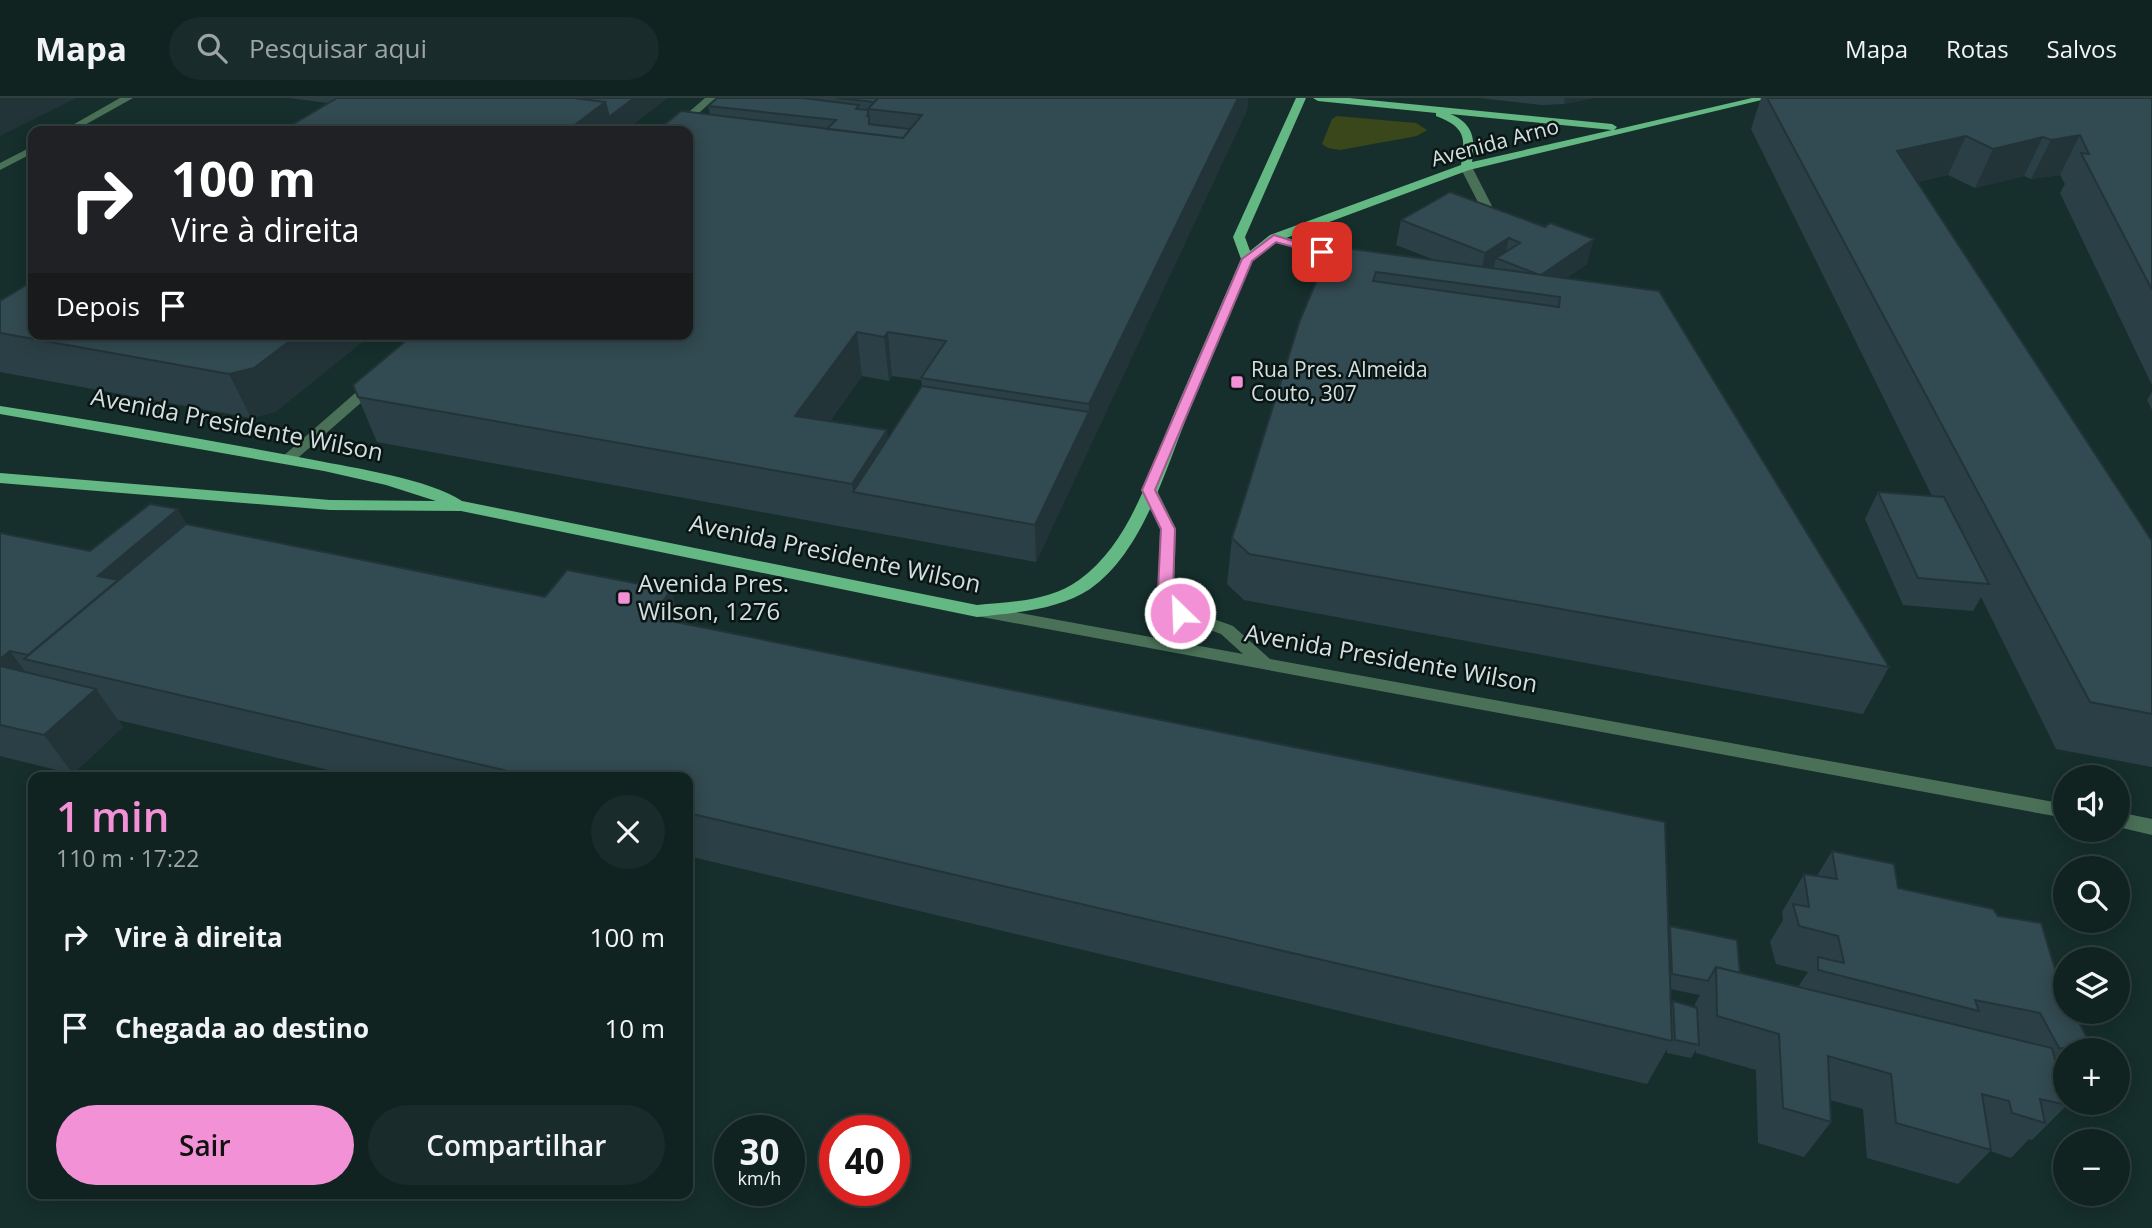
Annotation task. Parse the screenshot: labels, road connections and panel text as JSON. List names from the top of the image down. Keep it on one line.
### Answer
{"streets":{"main road":["Avenida Arno","Avenida Presidente Wilson"]},"places":{"transit":["Rua Pres. Almeida Couto, 307","Avenida Pres. Wilson, 1276"]},"page":{"header":"Mapa","search":"Pesquisar aqui","nav":["Mapa","Rotas","Salvos"],"turn":["100 m","Vire à direita"],"then":"Depois","map_buttons":["+","−"],"heading":["1 min","110 m · 17:22"],"list":[{"name":"Vire à direita","value":"100 m"},{"name":"Chegada ao destino","value":"10 m"}],"buttons":["Sair","Compartilhar"],"speed":"30 km/h","limit":"40"}}
